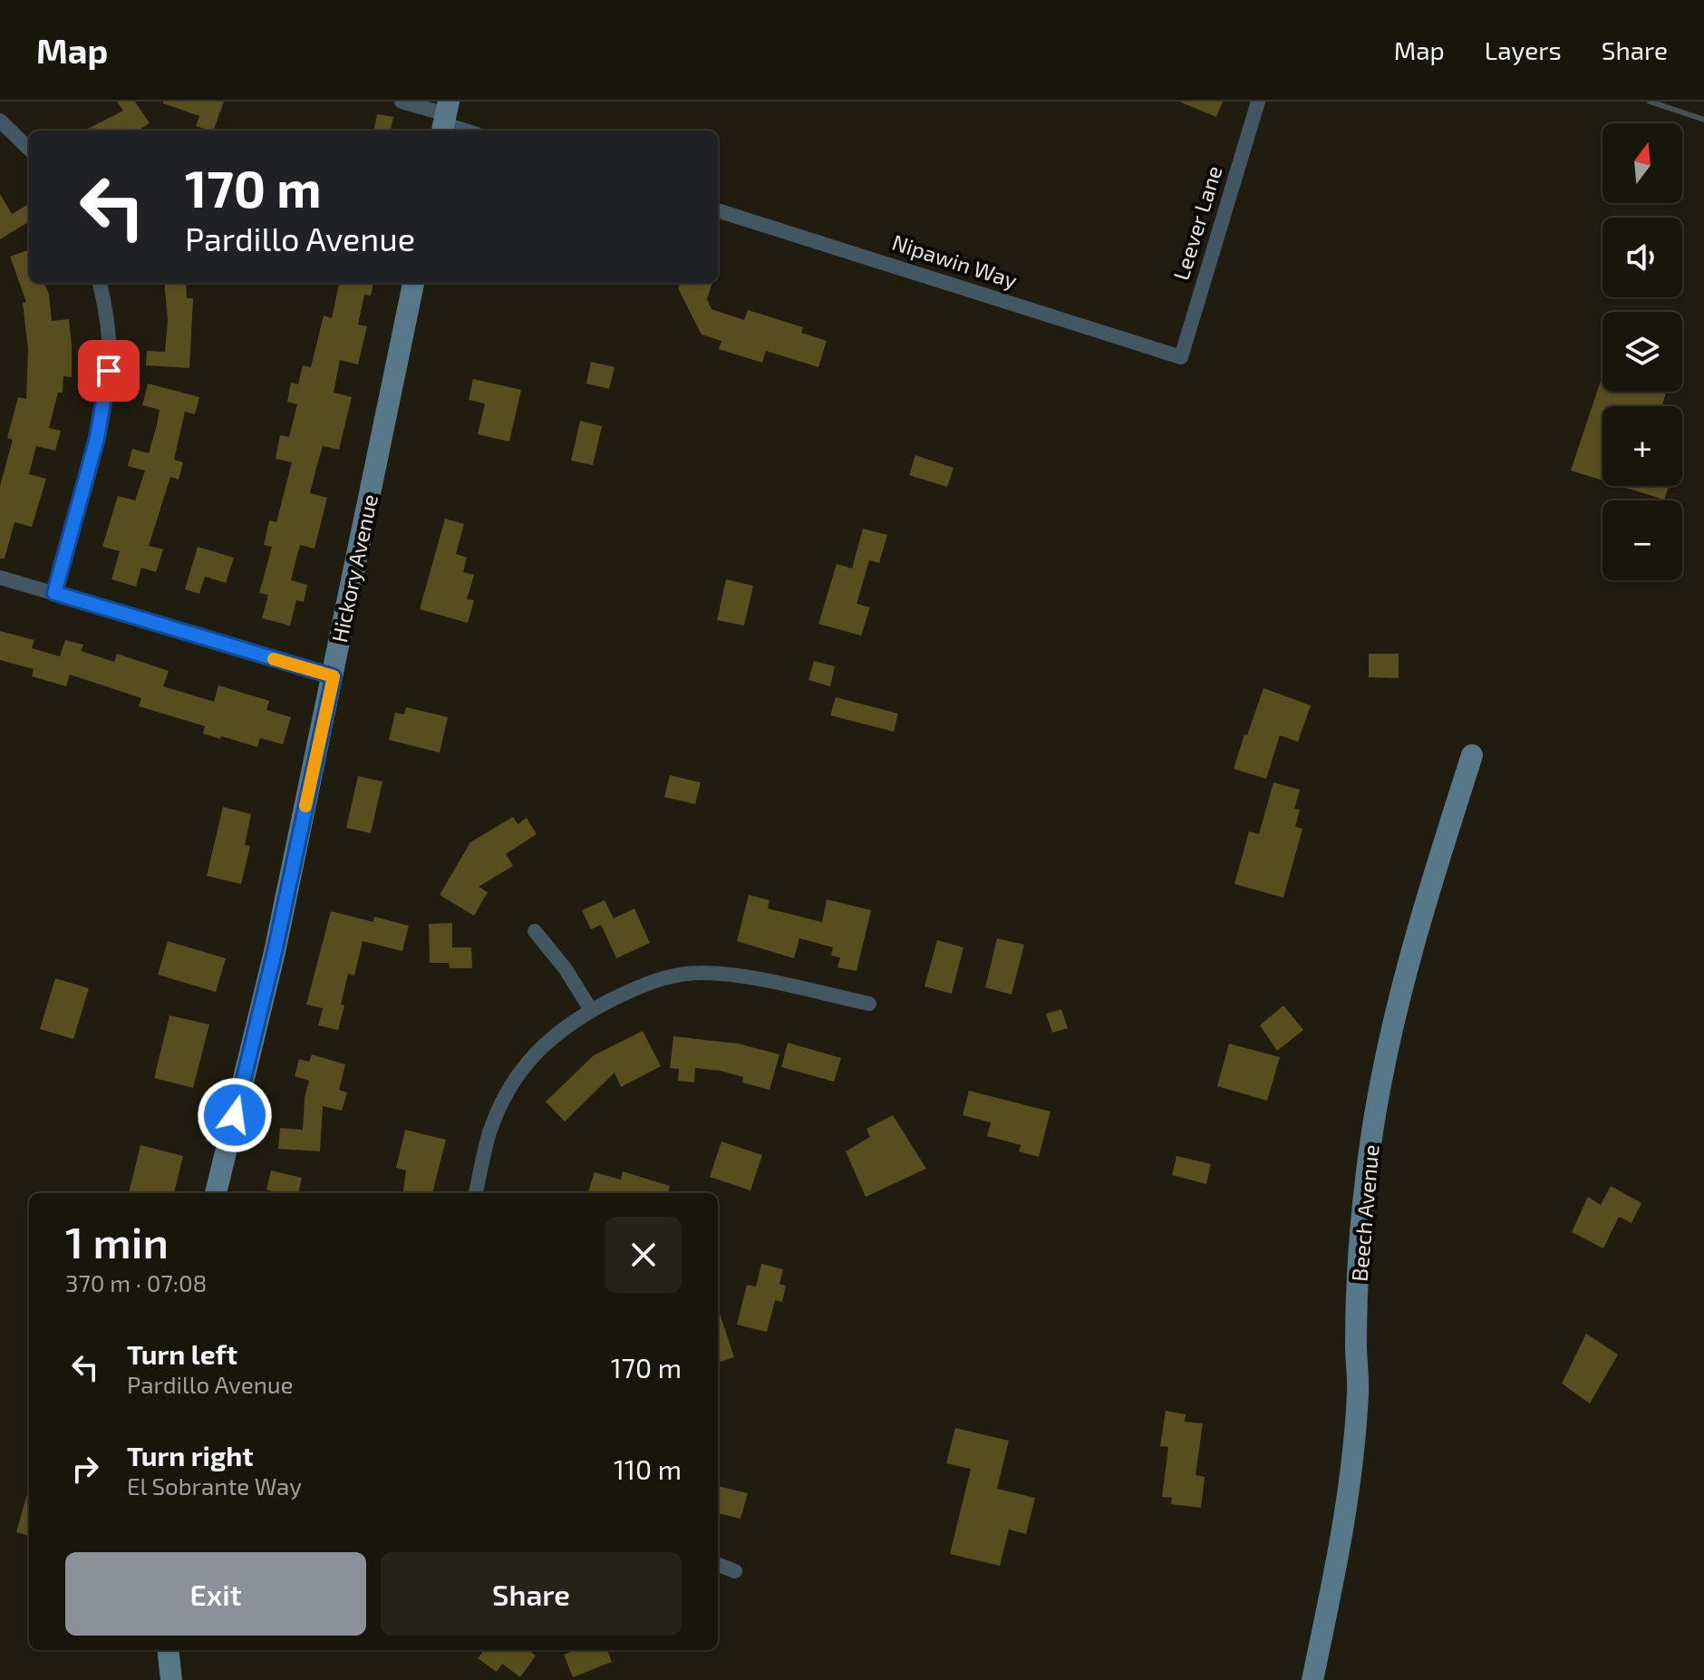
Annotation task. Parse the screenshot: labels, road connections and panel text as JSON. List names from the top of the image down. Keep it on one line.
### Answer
{"streets":{"street":["Leever Lane","Nipawin Way","Hickory Avenue","Beech Avenue"]},"crossings":[["Leever Lane","Nipawin Way"]],"north":"top","page":{"header":"Map","nav":["Map","Layers","Share"],"map_buttons":["+","−"],"turn":["170 m","Pardillo Avenue"],"heading":["1 min","370 m · 07:08"],"list":[{"name":"Turn left","note":"Pardillo Avenue","value":"170 m"},{"name":"Turn right","note":"El Sobrante Way","value":"110 m"}],"buttons":["Exit","Share"]}}
